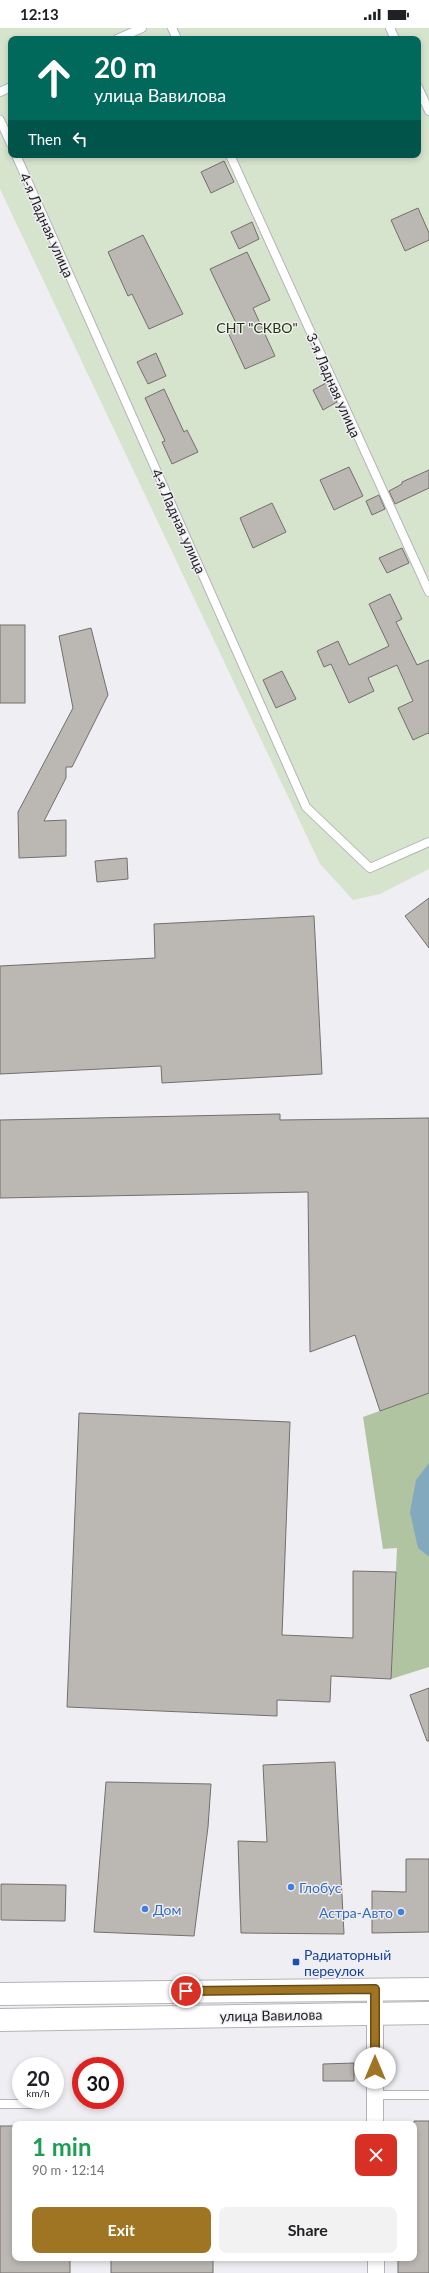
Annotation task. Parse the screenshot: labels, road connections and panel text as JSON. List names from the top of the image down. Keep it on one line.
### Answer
{"streets":{"main road":["улица Вавилова"],"lane":["4-я Ладная улица","3-я Ладная улица"]},"parks":["СНТ \"СКВО\""],"places":{"other":["Глобус","Дом","Астра-Авто"],"transit":["Радиаторный переулок"]},"page":{"status":"12:13","turn":["20 m","улица Вавилова"],"then":"Then","speed":"20 km/h","limit":"30","heading":["1 min","90 m · 12:14"],"buttons":["Exit","Share"]}}
